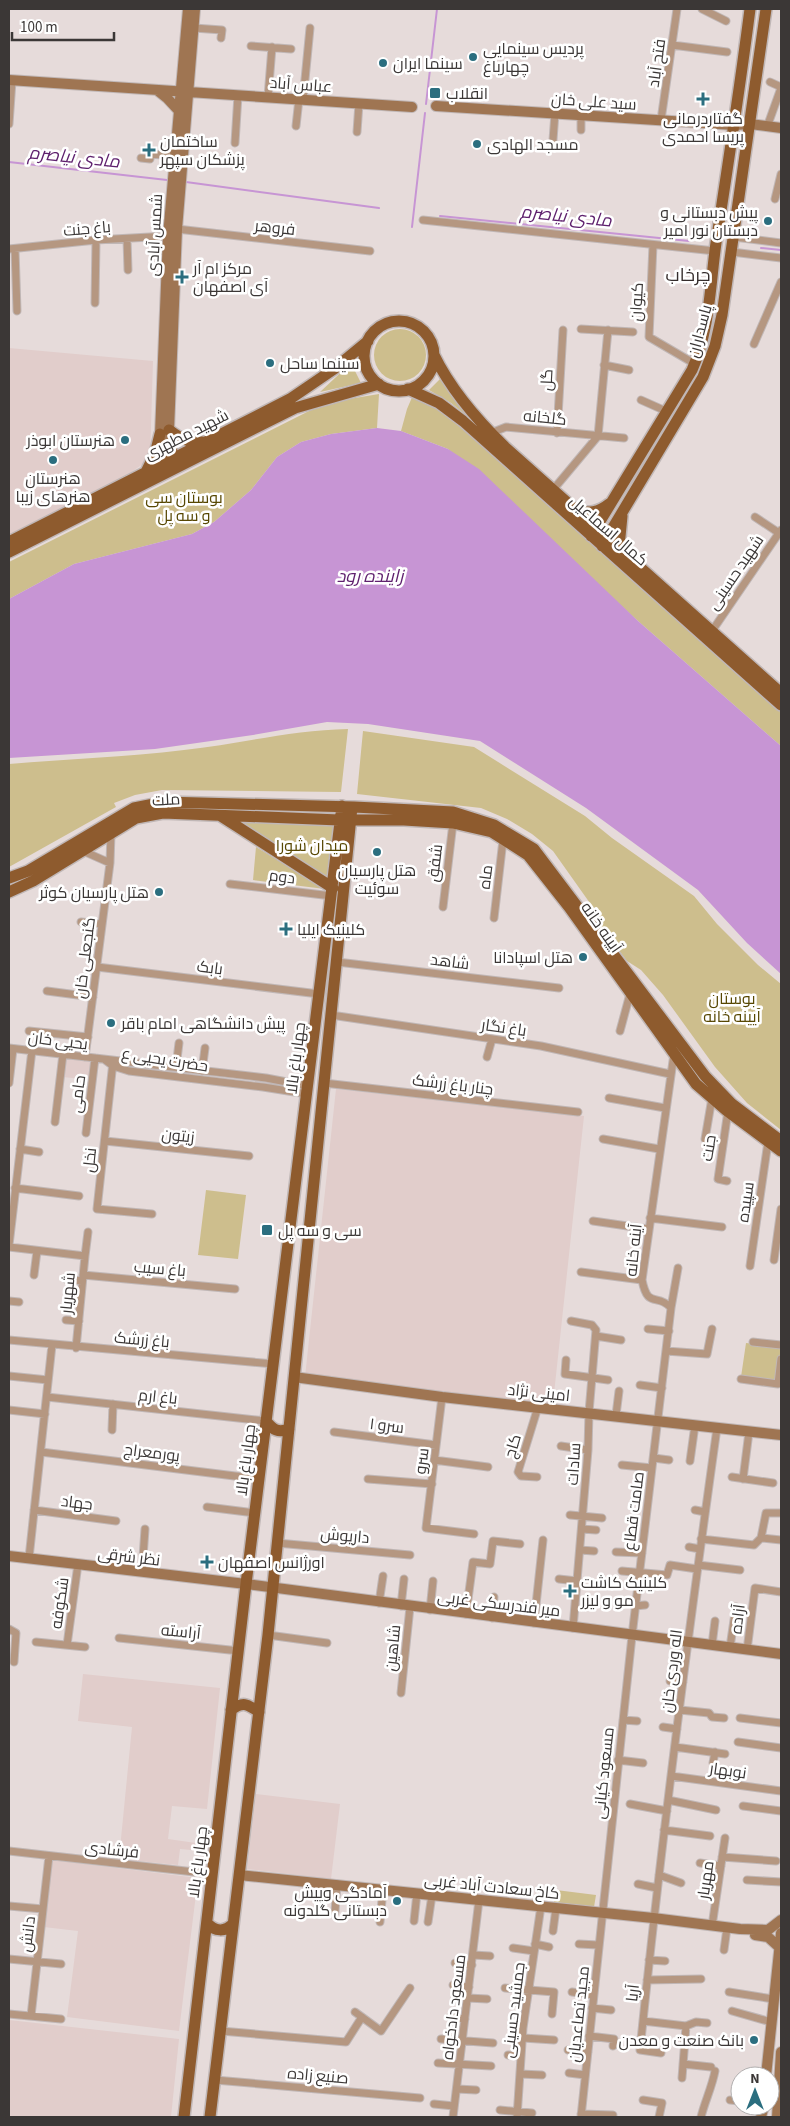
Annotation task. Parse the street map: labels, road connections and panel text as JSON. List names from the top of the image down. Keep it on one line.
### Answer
{"streets":{"main road":["عباس آباد","سید علی خان","شمس آبادی","پاسداران","شهید مطهری","کمال اسماعیل","ملت","آیینه خانه","چهار باغ بالا","امینی نژاد","نظر شرقی","میر فندرسکی غربی","کاخ سعادت آباد غربی"],"street":["فتح آباد","فروهر","باغ جنت","کیوان","گل","گلخانه","شهید حسینی","شفق","دوم","ماه","گنجعلی خان","شاهد","بابک","باغ نگار","یحیی خان","حضرت یحیی ع","چنار باغ زرشک","حامی","زیتون","جنت","نخل","سپیده","آینه خانه","باغ سیب","شهریار","باغ زرشک","باغ ارم","سرو ۱","کاج","پورمعراج","سرو","سادات","جهاد","صامت قطاع","داریوش","شکوفه","آزاده","آراسته","شاهین","اله وردی خان","نوبهار","مسعود کیانی","فرشادی","مهریار","دانش","آریا","مسعود دادخواه","جمشید حسینی","مجید تصاعدیان","صنیع زاده"]},"crossings":[["فتح آباد","سید علی خان"],["عباس آباد","شمس آبادی"],["سید علی خان","پاسداران"],["فروهر","شمس آبادی"],["باغ جنت","شمس آبادی"],["شمس آبادی","شهید مطهری"],["کیوان","پاسداران"],["پاسداران","کمال اسماعیل"],["گل","گلخانه"],["گلخانه","کمال اسماعیل"],["شهید مطهری","کمال اسماعیل"],["کمال اسماعیل","شهید حسینی"],["ملت","آیینه خانه"],["ملت","گنجعلی خان"],["ملت","چهار باغ بالا"],["شفق","آیینه خانه"],["دوم","چهار باغ بالا"],["ماه","آیینه خانه"],["آیینه خانه","چهار باغ بالا"],["آیینه خانه","جنت"],["آیینه خانه","سپیده"],["آیینه خانه","آینه خانه"],["گنجعلی خان","بابک"],["گنجعلی خان","یحیی خان"],["شاهد","چهار باغ بالا"],["بابک","چهار باغ بالا"],["باغ نگار","چهار باغ بالا"],["باغ نگار","آینه خانه"],["یحیی خان","حضرت یحیی ع"],["یحیی خان","حامی"],["چهار باغ بالا","حضرت یحیی ع"],["چهار باغ بالا","چنار باغ زرشک"],["چهار باغ بالا","باغ زرشک"],["چهار باغ بالا","امینی نژاد"],["چهار باغ بالا","باغ ارم"],["چهار باغ بالا","پورمعراج"],["چهار باغ بالا","داریوش"],["چهار باغ بالا","نظر شرقی"],["چهار باغ بالا","میر فندرسکی غربی"],["چهار باغ بالا","آراسته"],["چهار باغ بالا","فرشادی"],["چهار باغ بالا","کاخ سعادت آباد غربی"],["چهار باغ بالا","صنیع زاده"],["حضرت یحیی ع","نخل"],["زیتون","نخل"],["باغ سیب","شهریار"],["شهریار","باغ زرشک"],["امینی نژاد","کاج"],["امینی نژاد","سرو"],["امینی نژاد","سادات"],["امینی نژاد","صامت قطاع"],["امینی نژاد","اله وردی خان"],["سرو ۱","سرو"],["سادات","میر فندرسکی غربی"],["صامت قطاع","میر فندرسکی غربی"],["صامت قطاع","مسعود کیانی"],["نظر شرقی","شکوفه"],["نظر شرقی","میر فندرسکی غربی"],["میر فندرسکی غربی","آزاده"],["میر فندرسکی غربی","شاهین"],["میر فندرسکی غربی","اله وردی خان"],["میر فندرسکی غربی","مسعود کیانی"],["اله وردی خان","نوبهار"],["اله وردی خان","کاخ سعادت آباد غربی"],["اله وردی خان","آریا"],["مسعود کیانی","کاخ سعادت آباد غربی"],["مسعود کیانی","مجید تصاعدیان"],["فرشادی","دانش"],["مهریار","کاخ سعادت آباد غربی"],["کاخ سعادت آباد غربی","آریا"],["کاخ سعادت آباد غربی","مسعود دادخواه"],["کاخ سعادت آباد غربی","جمشید حسینی"],["کاخ سعادت آباد غربی","مجید تصاعدیان"]],"districts":["چرخاب"],"water":["مادی نیاصرم","زاینده رود"],"parks":["بوستان سی و سه پل","میدان شورا","بوستان آیینه خانه"],"places":{"other":["پردیس سینمایی چهارباغ","سینما ایران","مسجد الهادی","پیش دبستانی و دبستان نور امیر","سینما ساحل","هنرستان ابوذر","هنرستان هنرهای زیبا","هتل پارسیان سوئیت","هتل پارسیان کوثر","هتل اسپادانا","پیش دانشگاهی امام باقر","آمادگی وپیش دبستانی گلدونه","بانک صنعت و معدن"],"transit":["انقلاب","سی و سه پل"],"health":["گفتاردرمانی پریسا احمدی","ساختمان پزشکان سپهر","مرکز ام آر آی اصفهان","کلینیک ایلیا","اورژانس اصفهان","کلینیک کاشت مو و لیزر"]},"scale_bar":"100 m","north":"top"}
